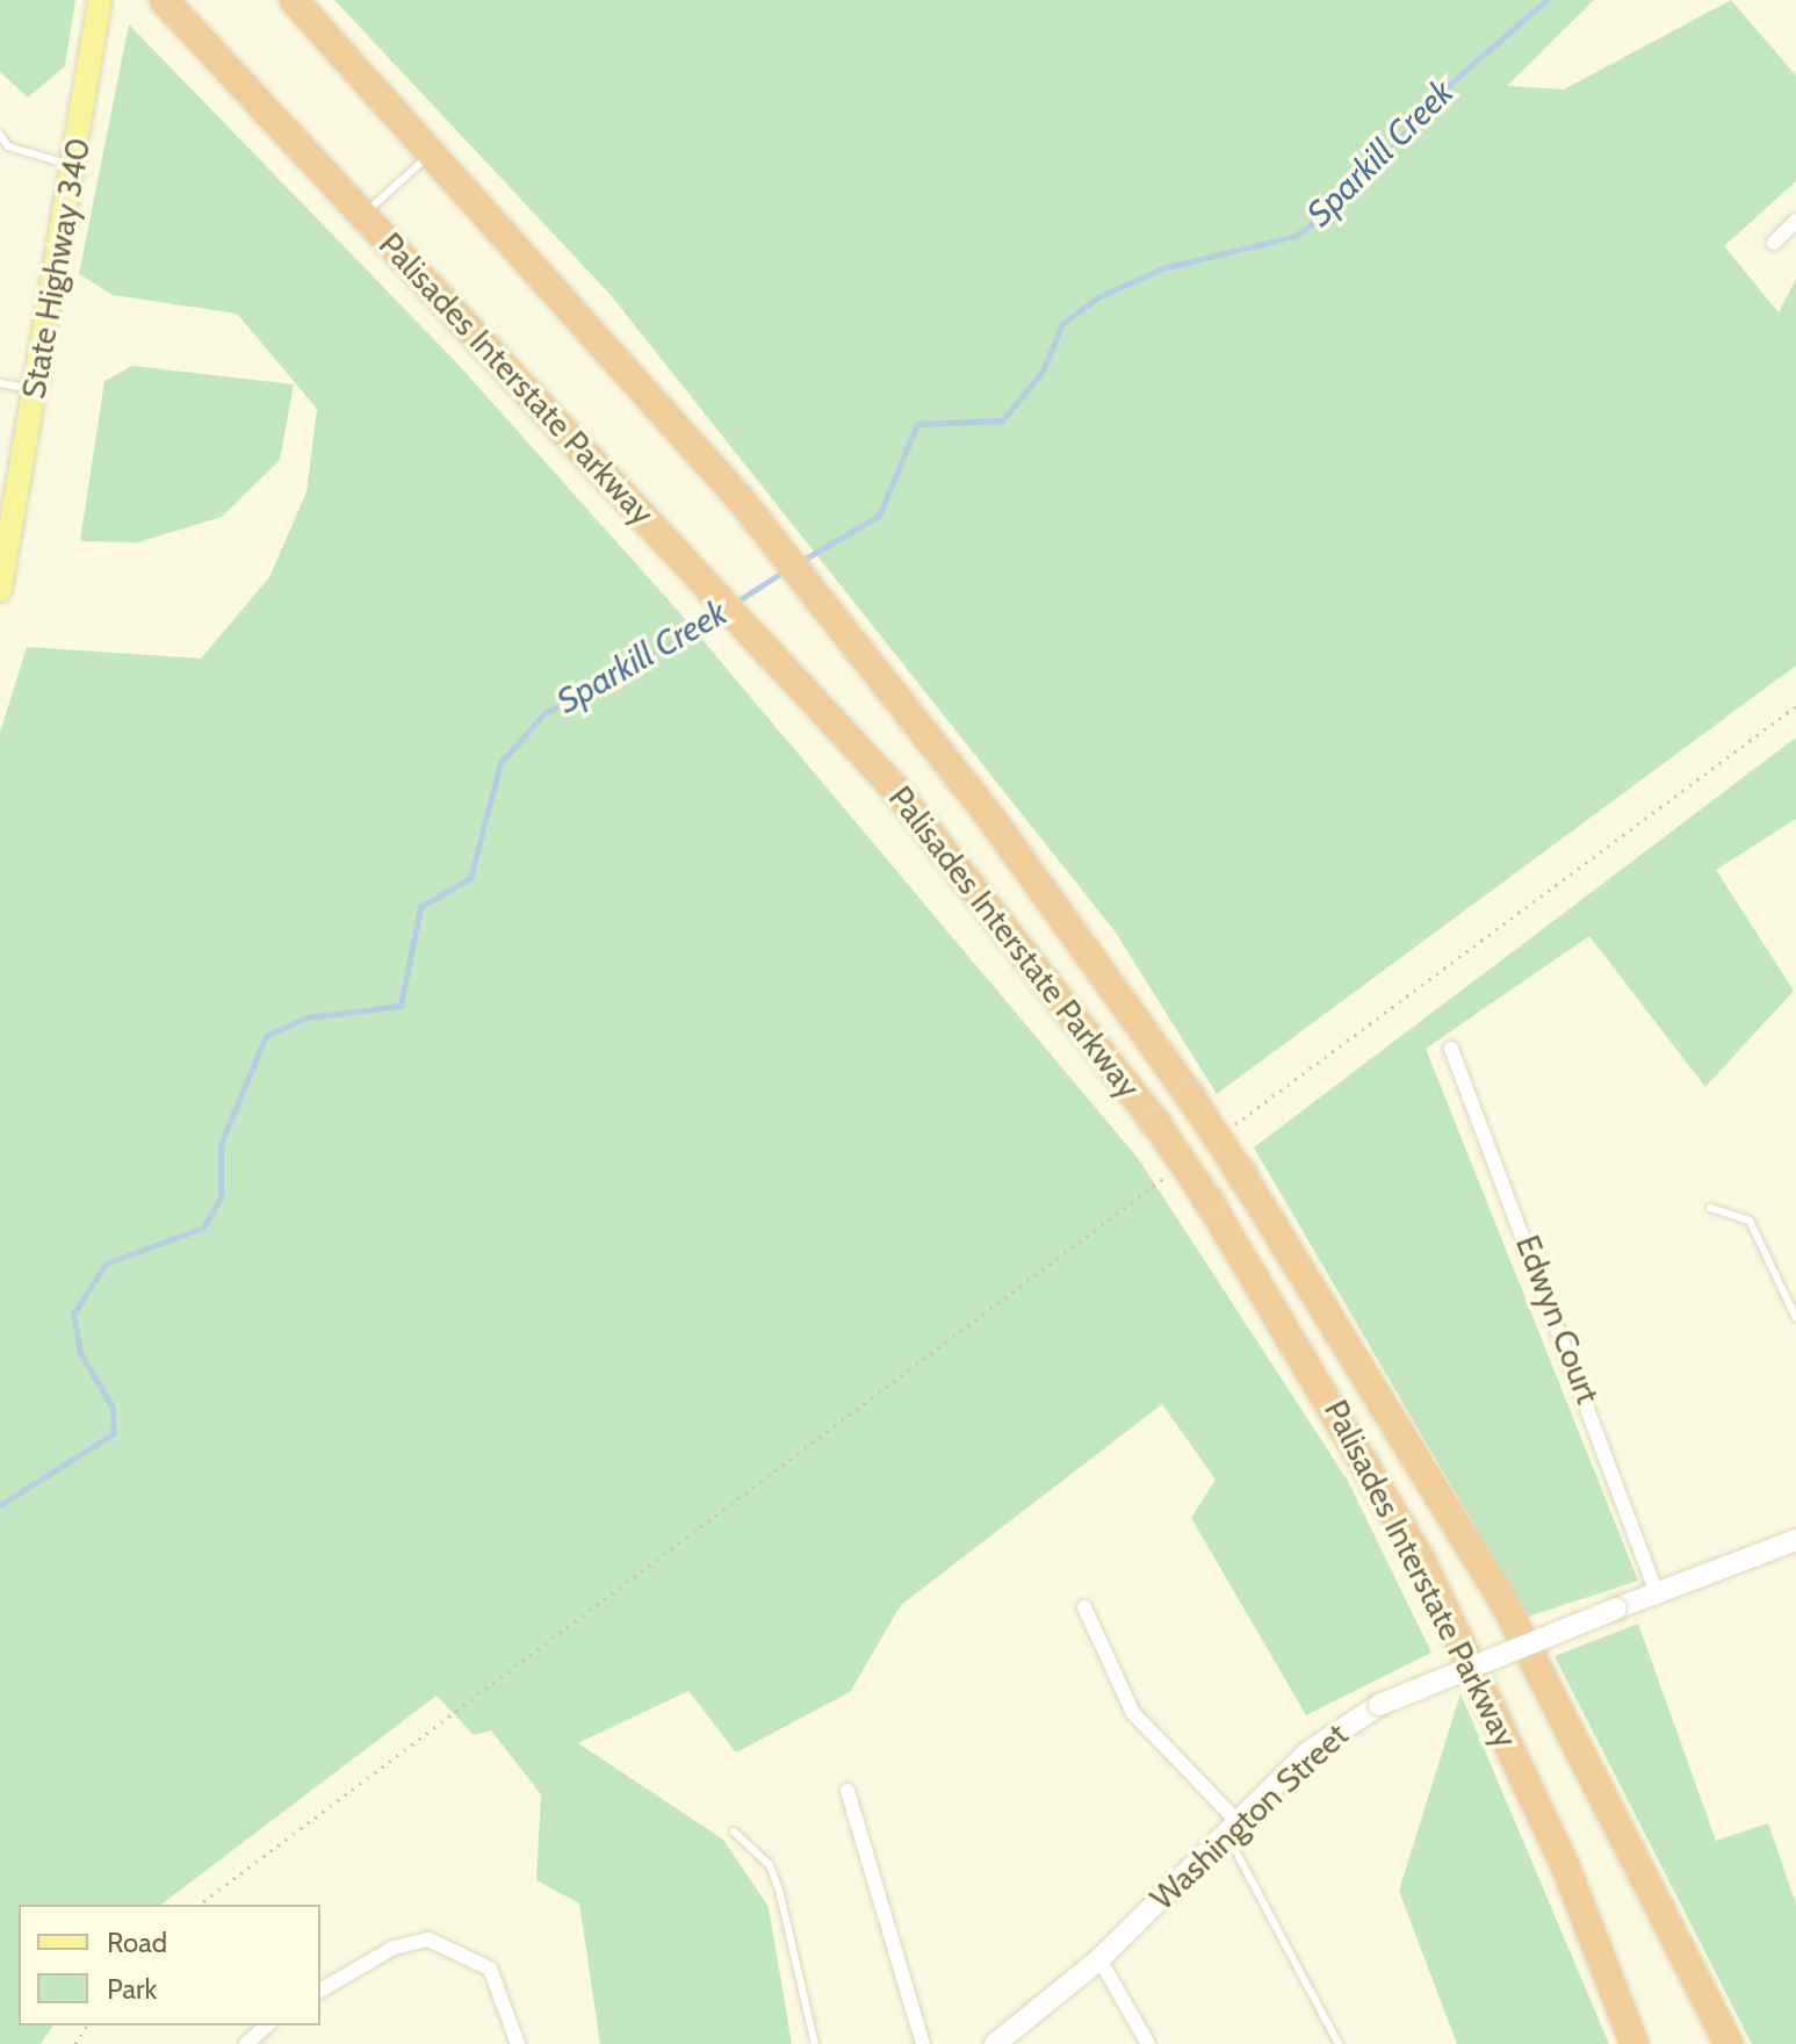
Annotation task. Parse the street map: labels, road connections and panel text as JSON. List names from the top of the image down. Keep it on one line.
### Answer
{"streets":{"highway":["Palisades Interstate Parkway"],"main road":["State Highway 340","Washington Street"],"street":["Edwyn Court"]},"crossings":[["Edwyn Court","Washington Street"]],"water":["Sparkill Creek"],"legend":["Road","Park"]}
